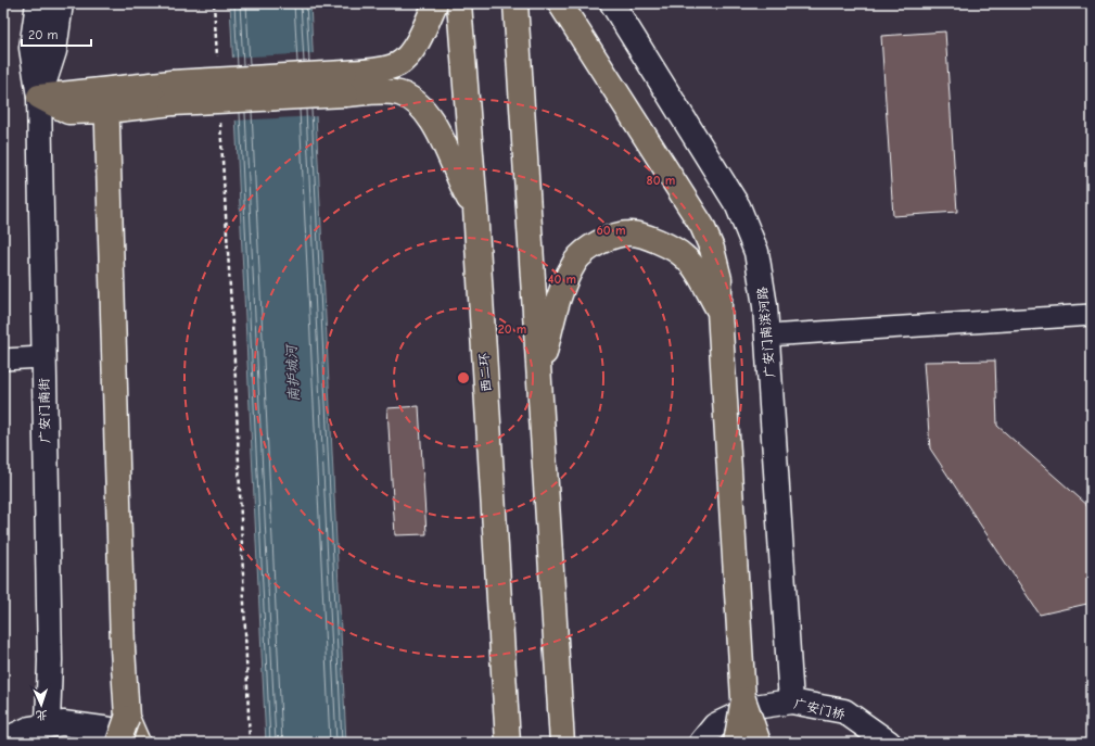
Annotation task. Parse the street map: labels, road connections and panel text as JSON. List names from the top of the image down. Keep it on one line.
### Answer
{"streets":{"highway":["西二环"],"street":["广安门南滨河路","广安门南街","广安门桥"]},"crossings":[["广安门南滨河路","广安门桥"]],"water":["南护城河"],"scale_bar":"20 m","north":"bottom","rings":["80 m","60 m","40 m","20 m"]}
